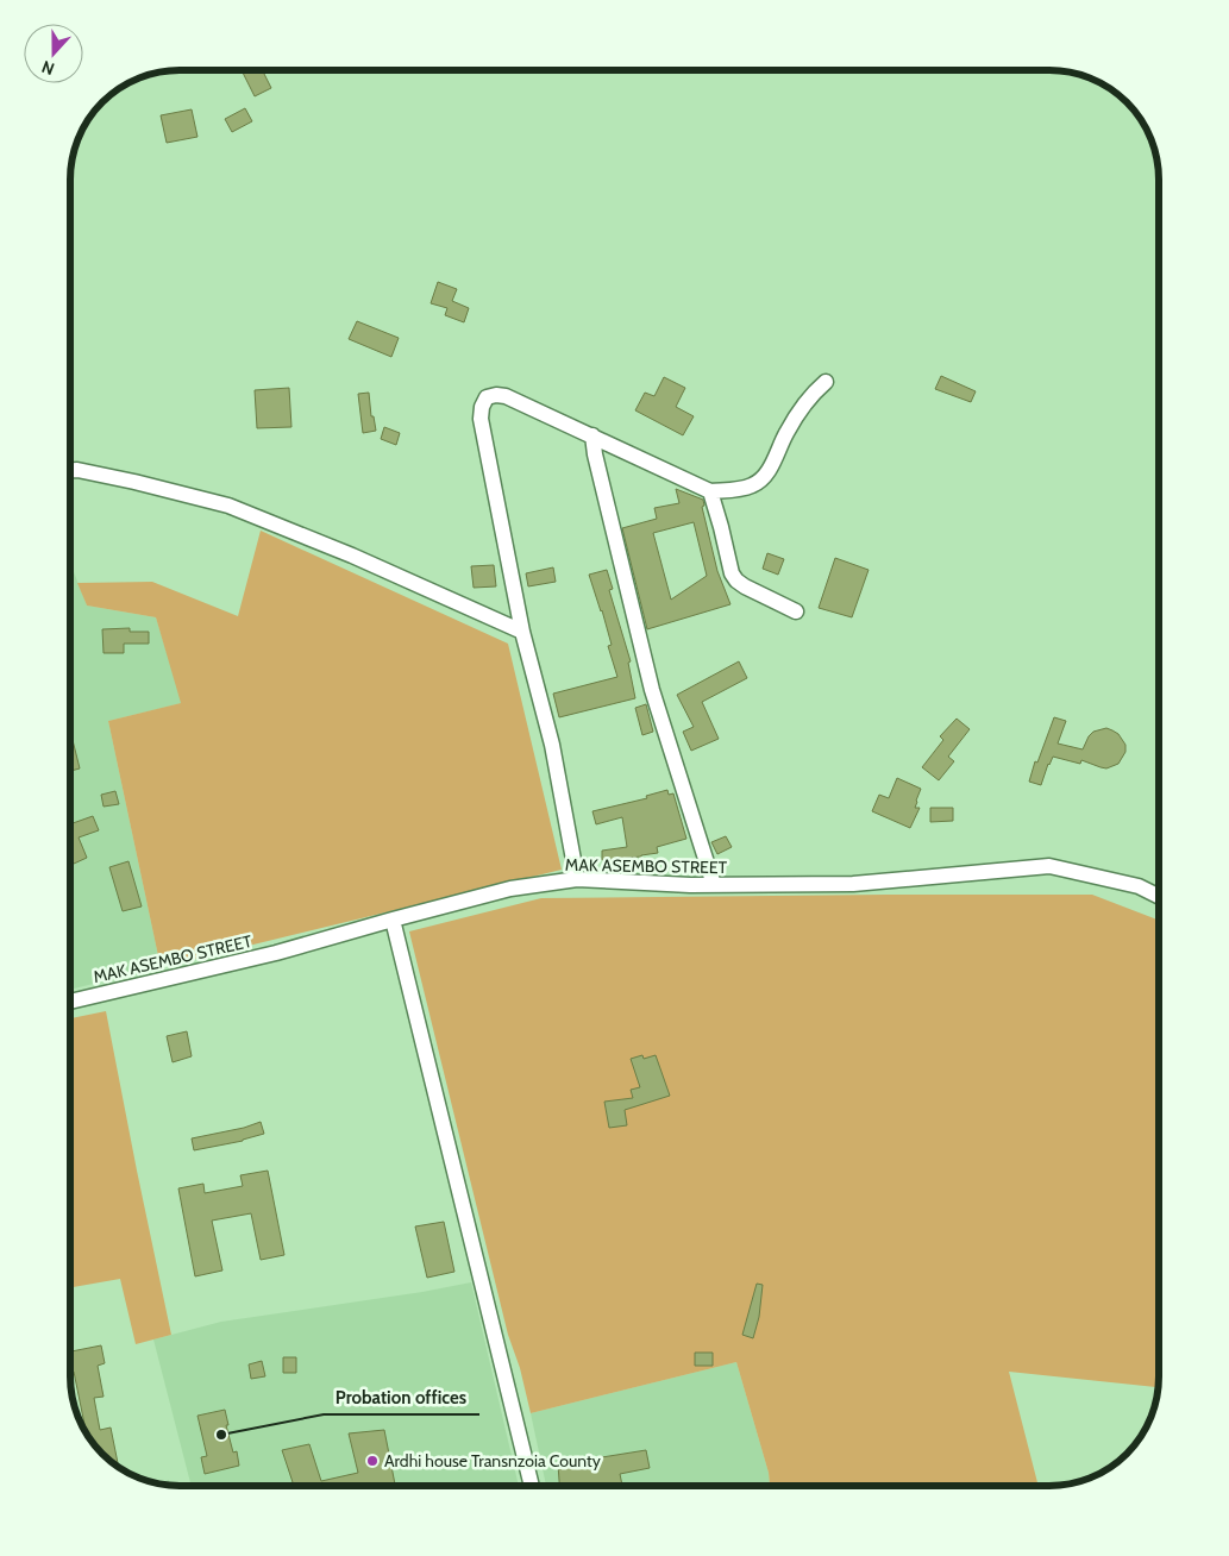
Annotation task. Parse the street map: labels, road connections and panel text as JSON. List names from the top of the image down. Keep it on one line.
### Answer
{"streets":{"street":["MAK ASEMBO STREET"]},"places":["Probation offices","Ardhi house Transnzoia County"],"north":"bottom"}
